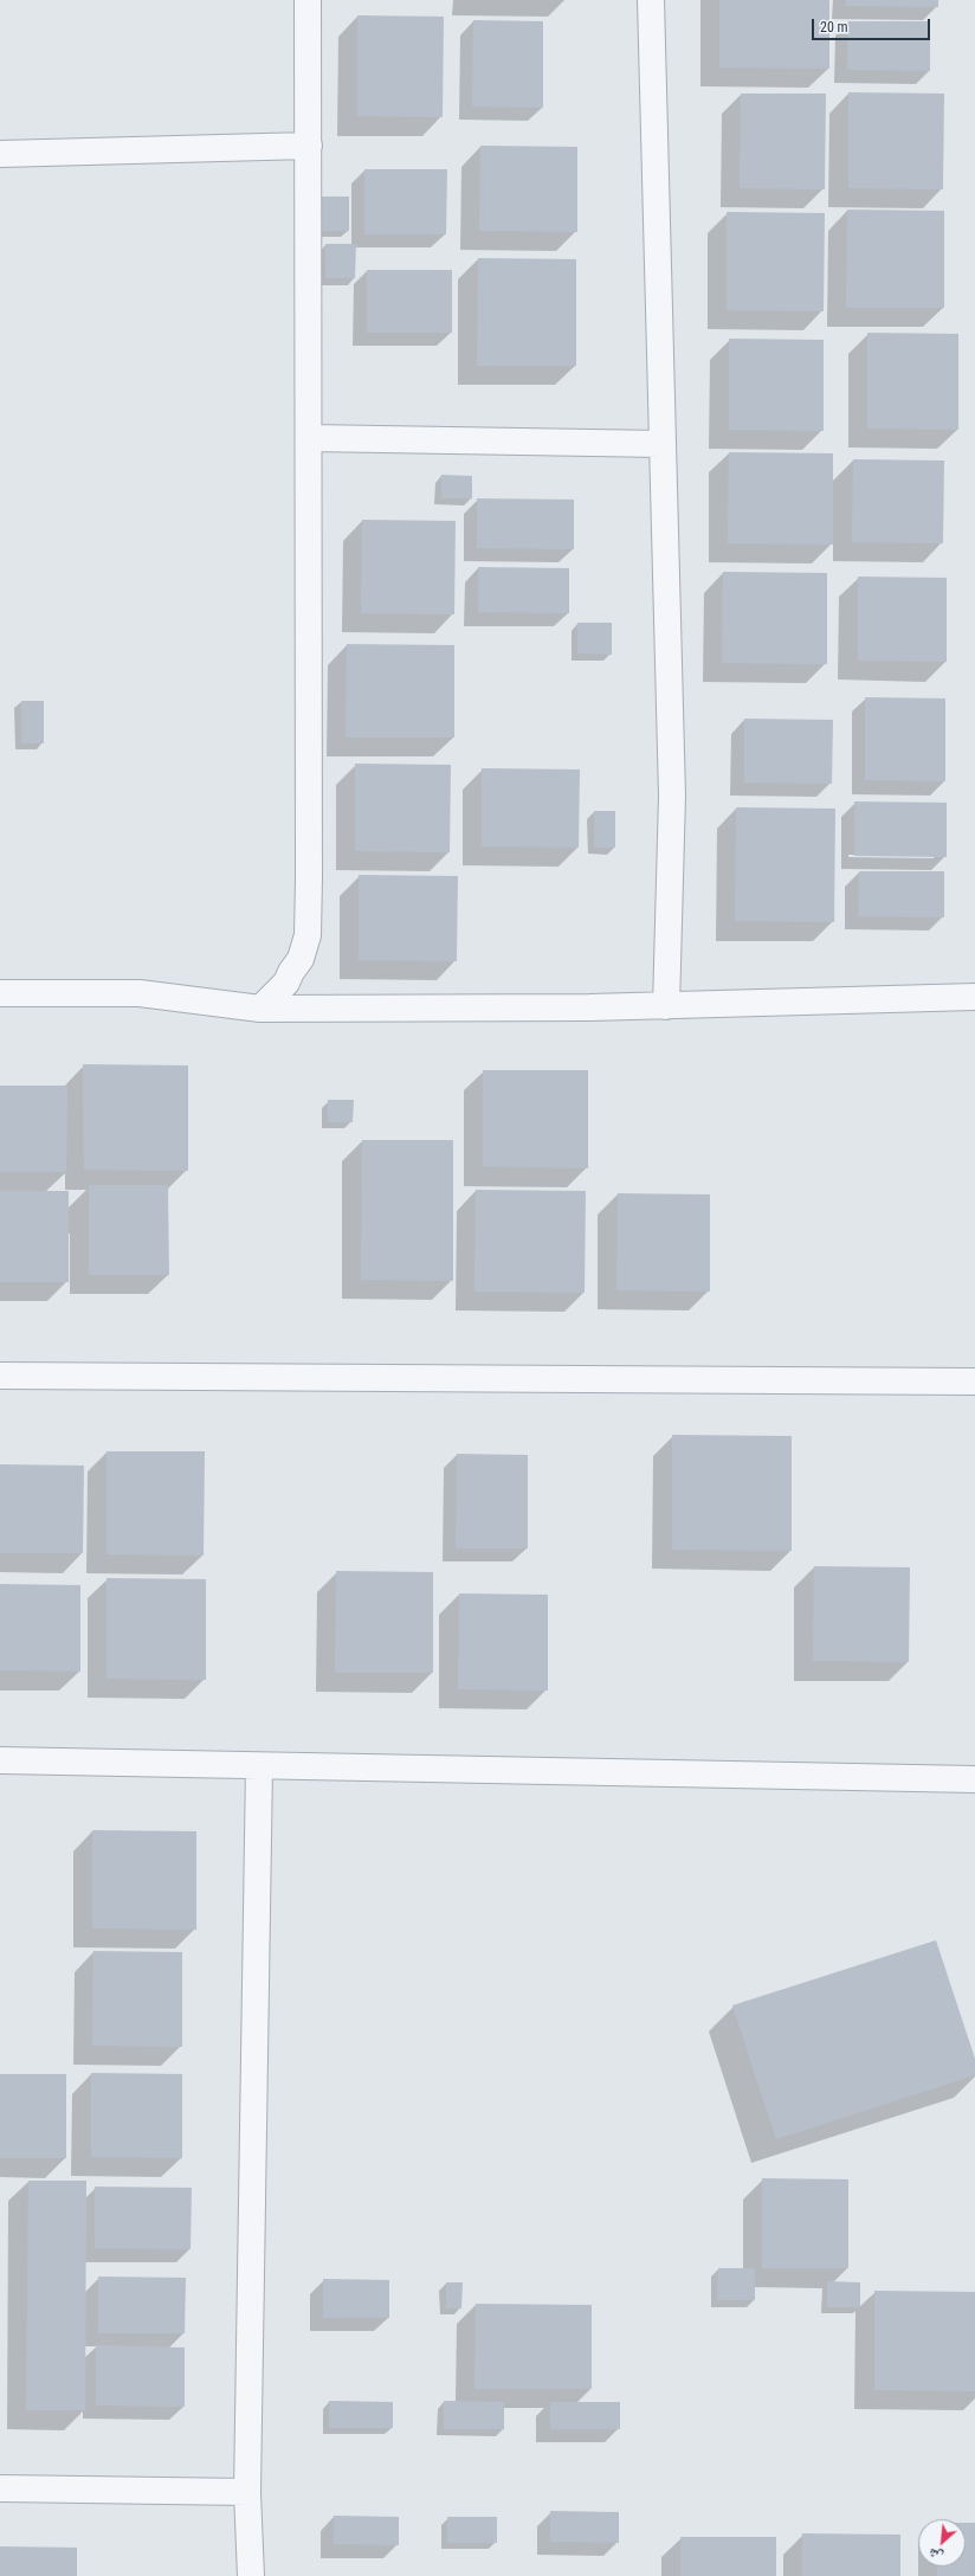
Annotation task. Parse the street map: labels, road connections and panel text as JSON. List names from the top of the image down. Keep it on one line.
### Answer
{"scale_bar":"20 m","north":"bottom left"}
